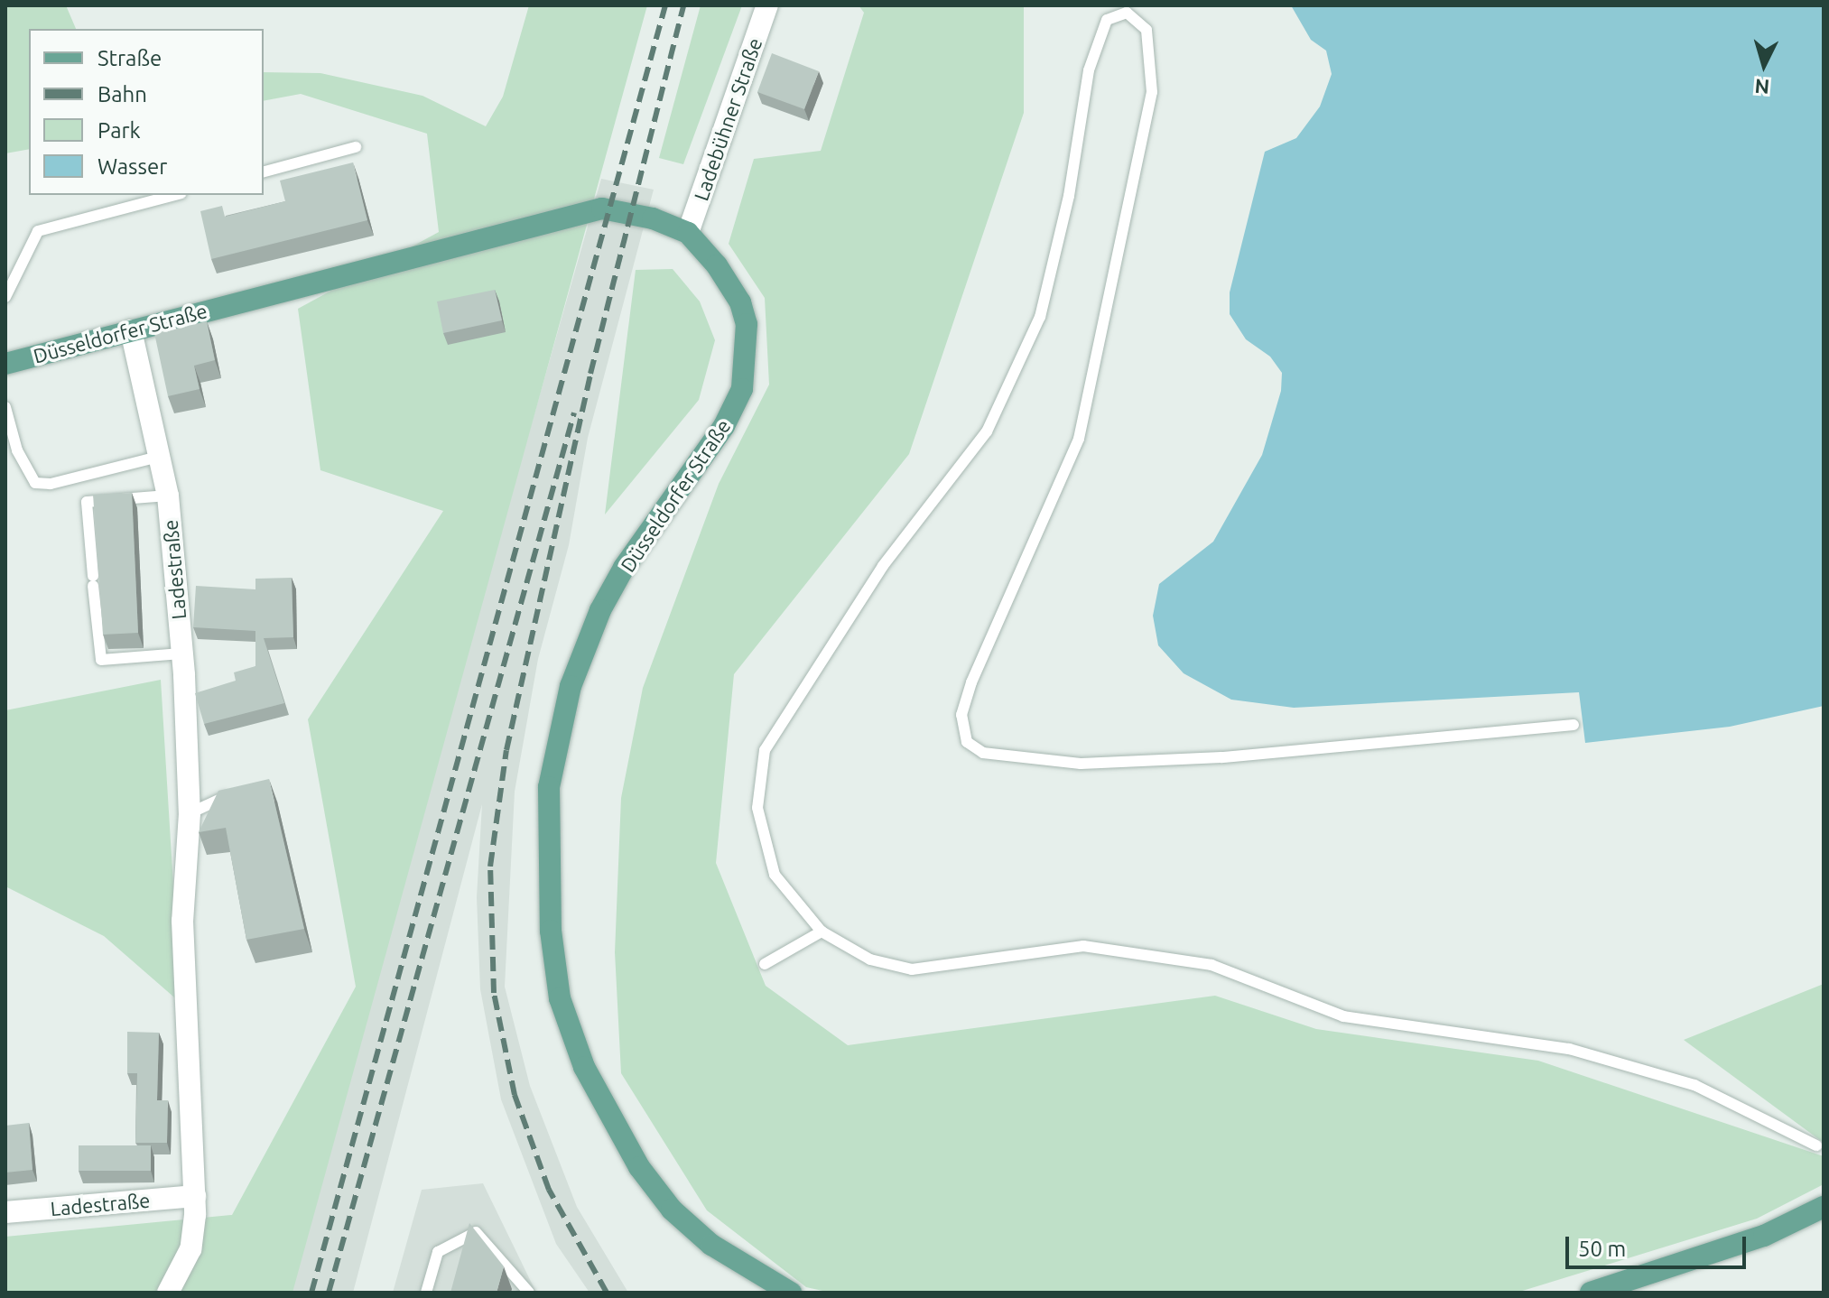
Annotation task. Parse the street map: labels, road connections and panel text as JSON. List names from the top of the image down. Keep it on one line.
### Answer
{"streets":{"main road":["Düsseldorfer Straße"],"street":["Ladebühner Straße","Ladestraße"]},"crossings":[["Ladebühner Straße","Düsseldorfer Straße"],["Düsseldorfer Straße","Ladestraße"]],"legend":["Straße","Bahn","Park","Wasser"],"scale_bar":"50 m","north":"bottom"}
